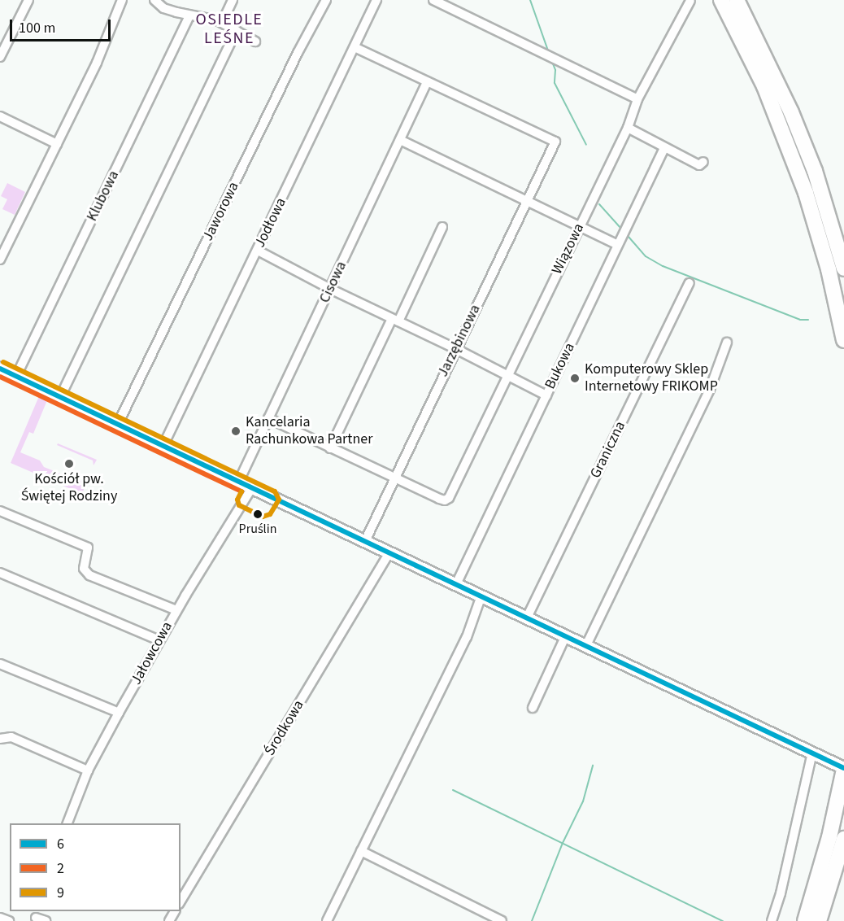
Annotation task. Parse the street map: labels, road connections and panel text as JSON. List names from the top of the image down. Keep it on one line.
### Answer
{"streets":{"street":["Klubowa","Jaworowa","Jodłowa","Wiązowa","Cisowa","Jarzębinowa","Bukowa","Graniczna","Jałowcowa","Środkowa"]},"crossings":[["Wiązowa","Jarzębinowa"],["Cisowa","Jarzębinowa"]],"districts":["OSIEDLE LEŚNE"],"places":["Komputerowy Sklep Internetowy FRIKOMP","Kancelaria Rachunkowa Partner","Kościół pw. Świętej Rodziny","Pruślin"],"lines":["transit line 9","transit line 6","transit line 2"],"legend":["6","2","9"],"scale_bar":"100 m"}
